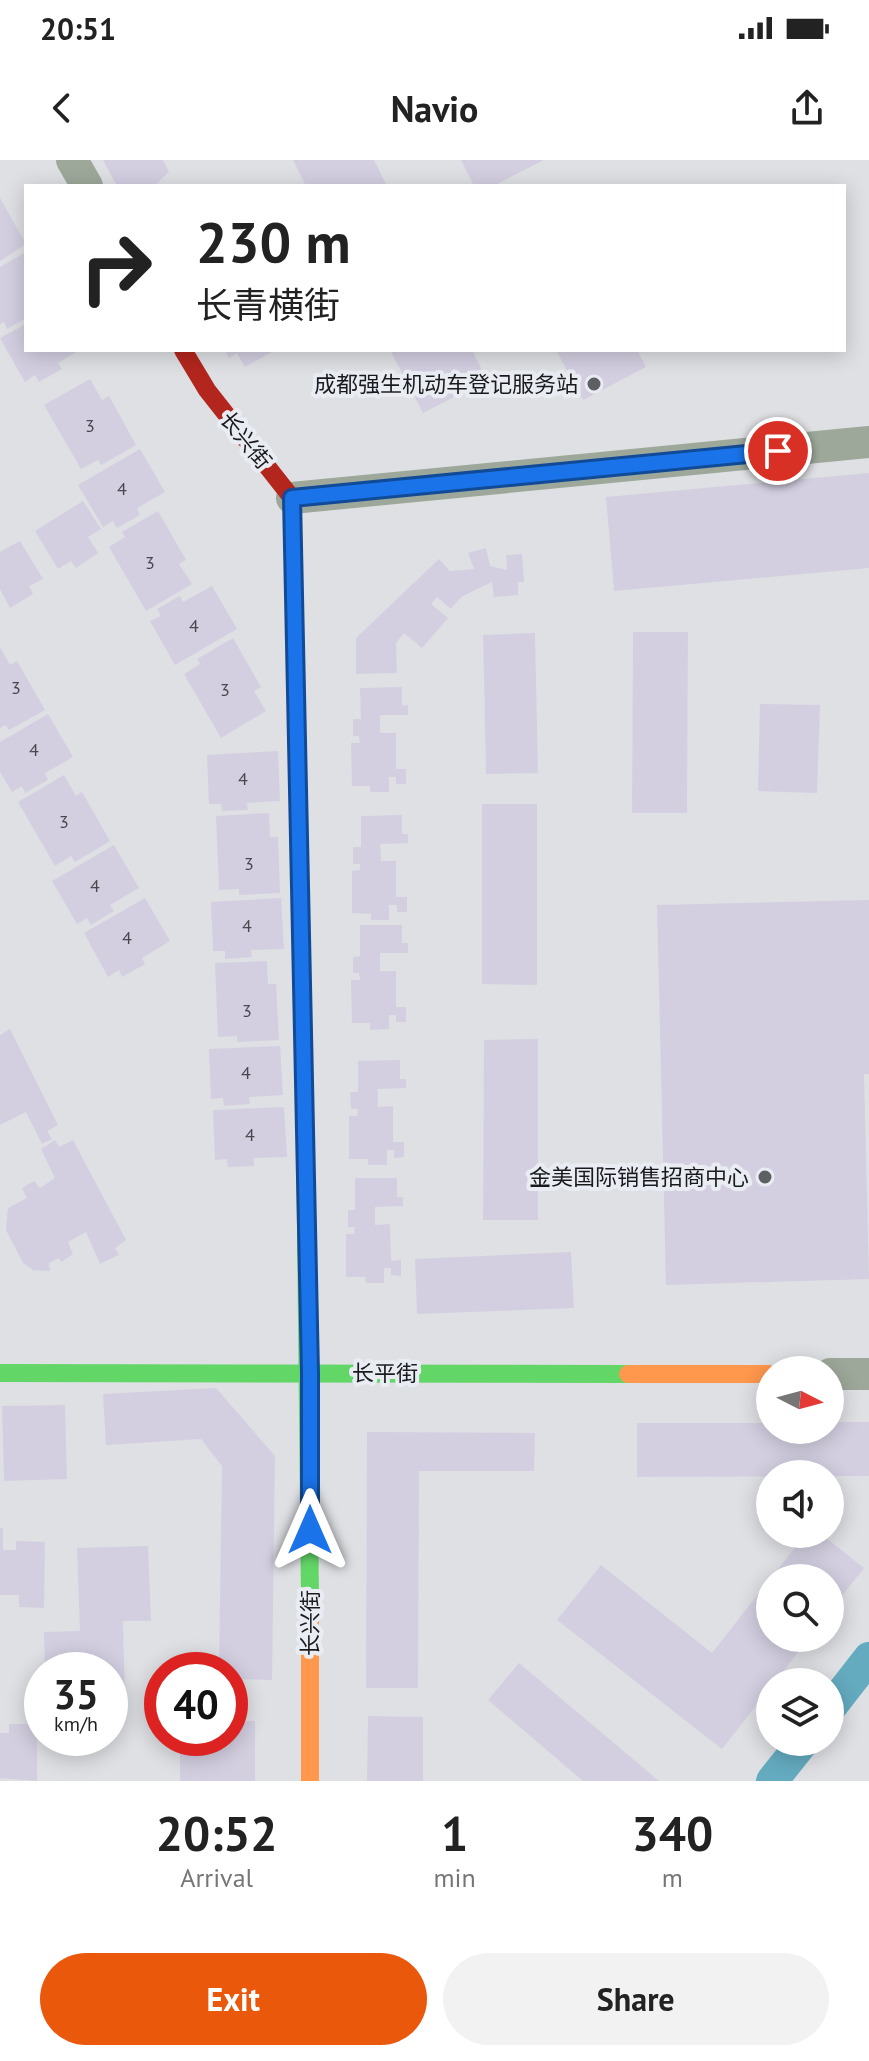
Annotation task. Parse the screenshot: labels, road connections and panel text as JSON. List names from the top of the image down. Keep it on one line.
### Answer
{"streets":{"street":["长兴街","长平街"]},"crossings":[["长兴街","长平街"]],"places":["成都强生机动车登记服务站","金美国际销售招商中心"],"house_numbers":["3","4","3","4","3","3","4","4","3","3","4","4","4","3","4","4"],"north":"right","page":{"status":"20:51","header":"Navio","turn":["230 m","长青横街"],"speed":"35 km/h","limit":"40","eta":["20:52","Arrival","1","min","340","m"],"buttons":["Exit","Share"]}}
